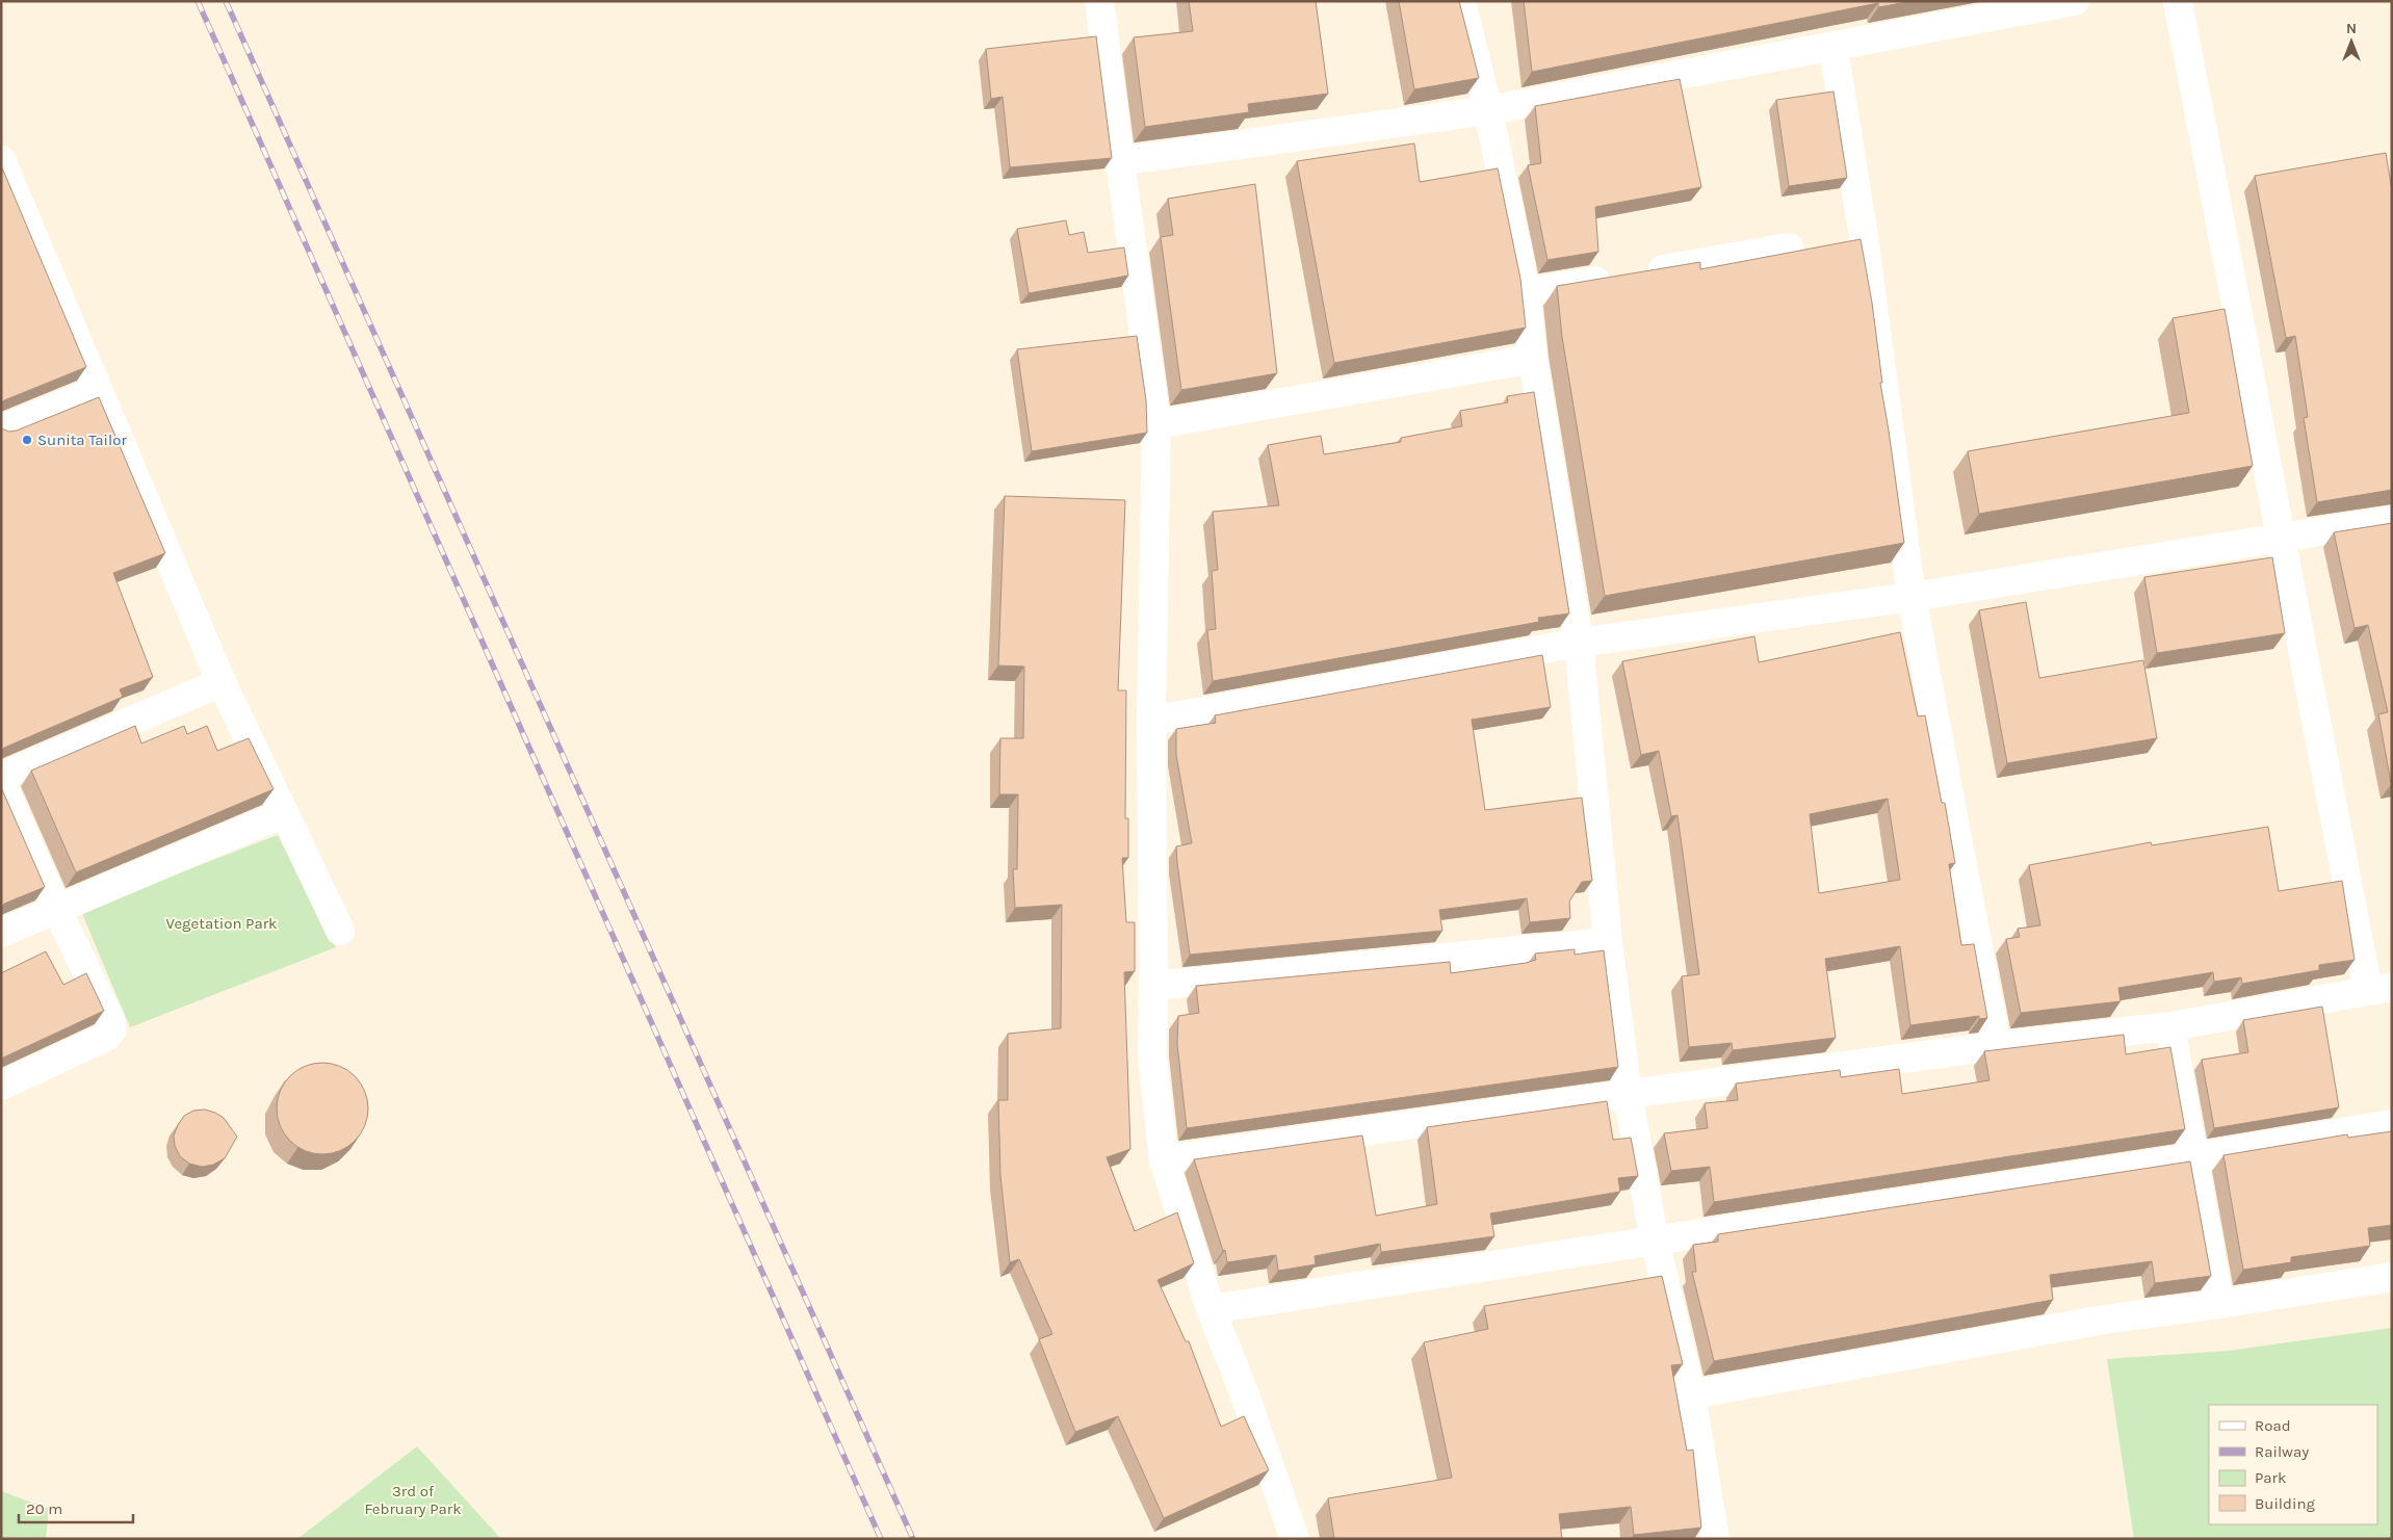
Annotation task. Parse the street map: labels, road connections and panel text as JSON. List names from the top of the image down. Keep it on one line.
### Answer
{"parks":["Vegetation Park","3rd of February Park"],"places":["Sunita Tailor"],"legend":["Road","Railway","Park","Building"],"scale_bar":"20 m","north":"top"}
